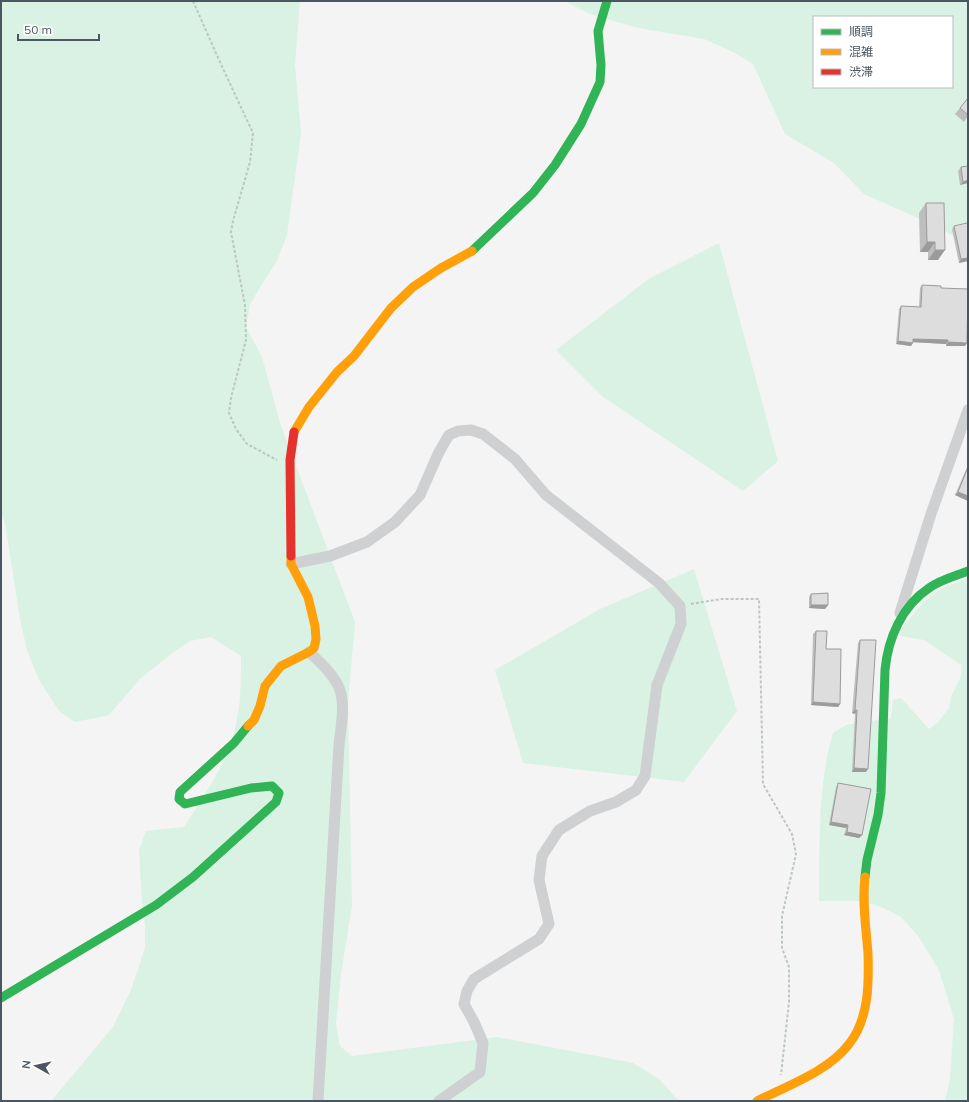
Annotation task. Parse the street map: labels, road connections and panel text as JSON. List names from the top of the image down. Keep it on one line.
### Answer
{"legend":["順調","混雑","渋滞"],"scale_bar":"50 m","north":"left"}
